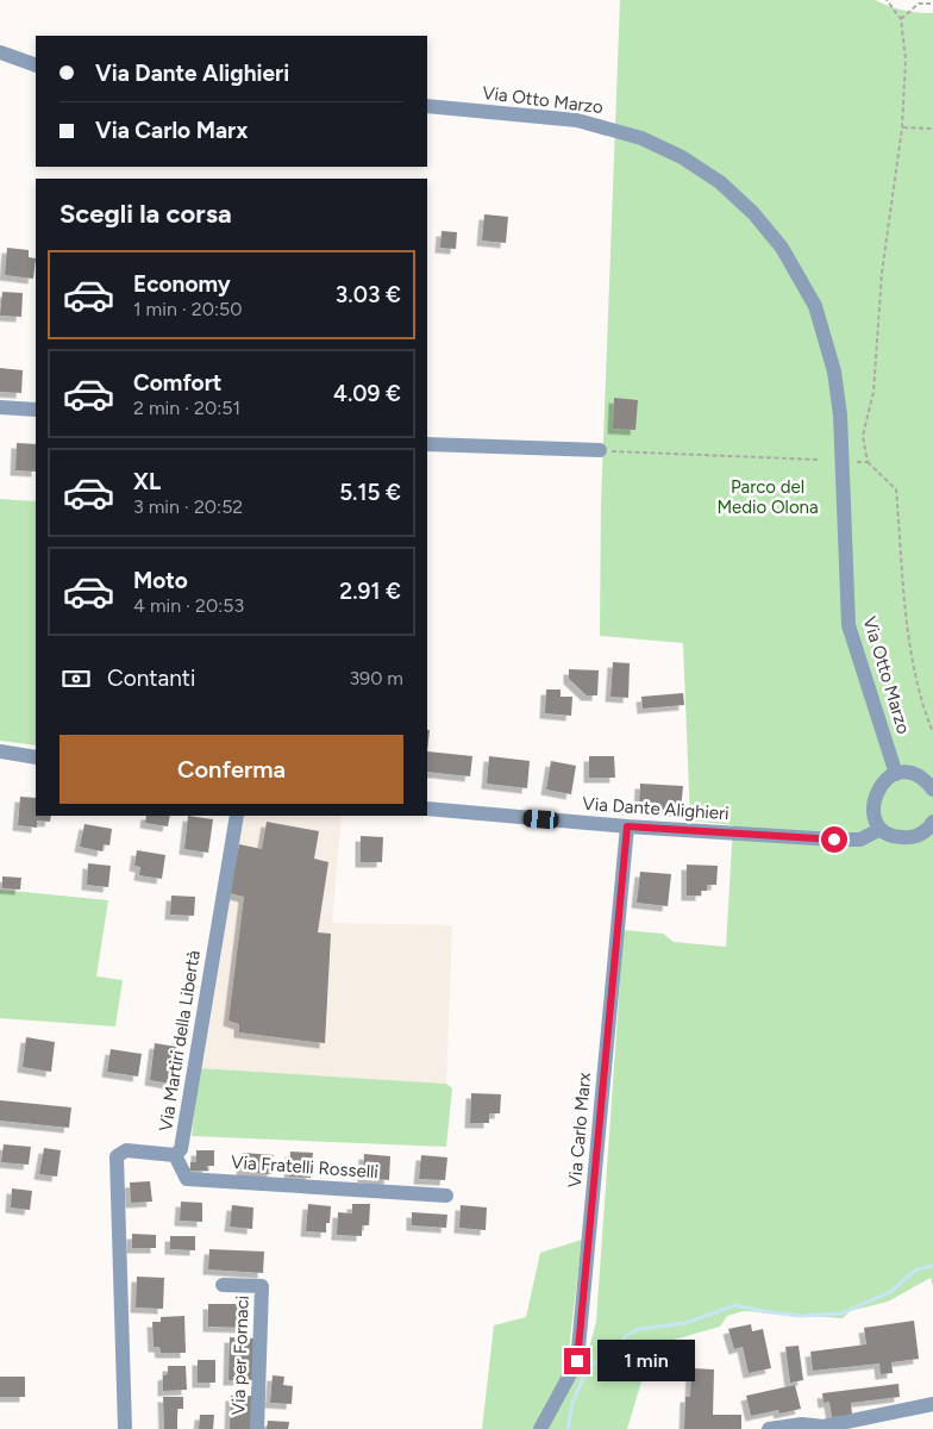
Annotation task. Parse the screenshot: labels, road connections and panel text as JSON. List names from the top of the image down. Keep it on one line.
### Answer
{"streets":{"street":["Via Otto Marzo","Via Dante Alighieri","Via Martiri della Libertà","Via Carlo Marx","Via Fratelli Rosselli","Via per Fornaci"]},"crossings":[["Via Dante Alighieri","Via Carlo Marx"],["Via Martiri della Libertà","Via Fratelli Rosselli"]],"parks":["Parco del Medio Olona"],"page":{"banner":["Via Dante Alighieri","Via Carlo Marx"],"heading":"Scegli la corsa","list":[{"name":"Economy","note":"1 min · 20:50","value":"3.03 €"},{"name":"Comfort","note":"2 min · 20:51","value":"4.09 €"},{"name":"XL","note":"3 min · 20:52","value":"5.15 €"},{"name":"Moto","note":"4 min · 20:53","value":"2.91 €"}],"pay":["Contanti","390 m"],"buttons":"Conferma","bubble":"1 min"}}
